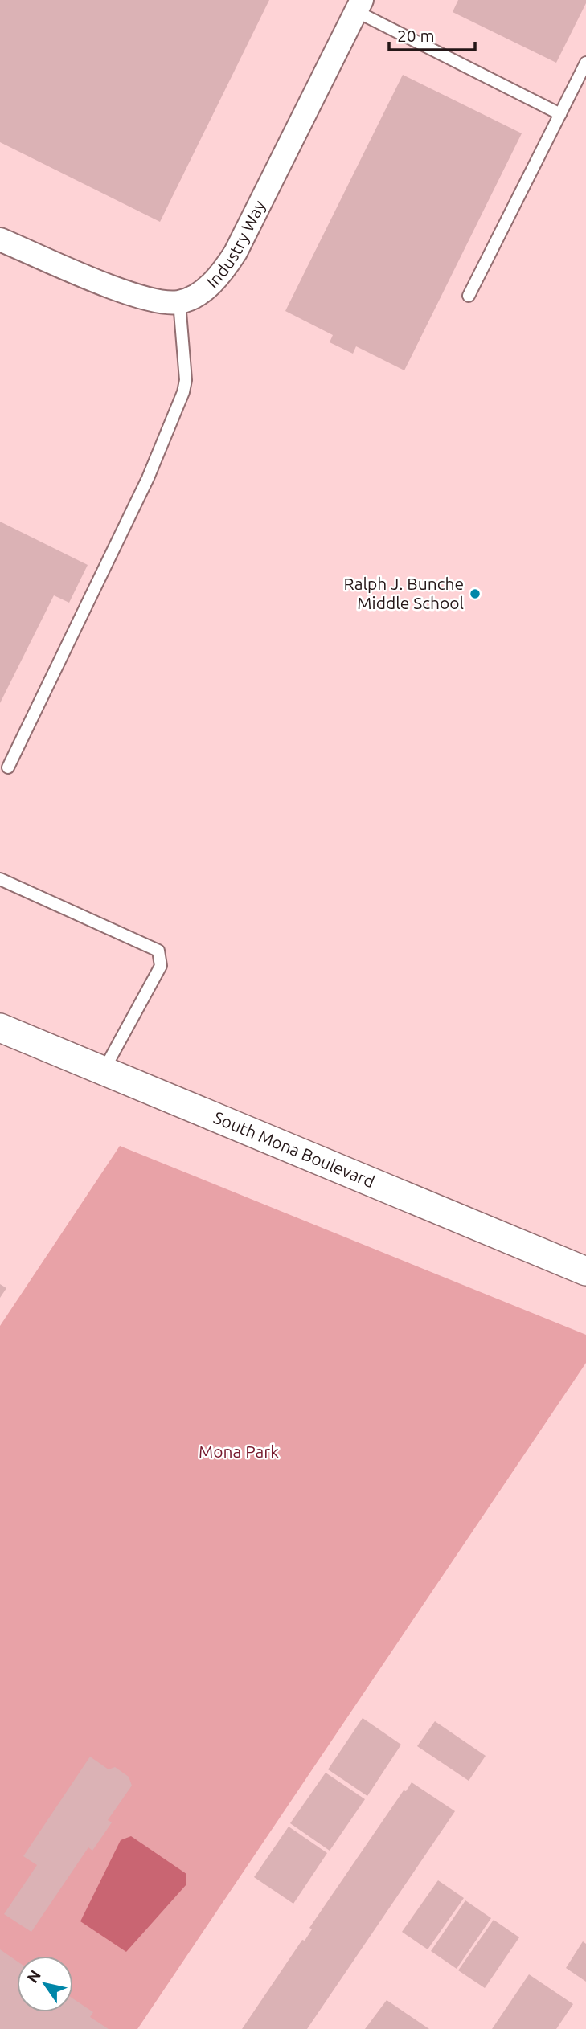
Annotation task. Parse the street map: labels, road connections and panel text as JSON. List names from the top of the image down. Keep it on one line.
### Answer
{"streets":{"street":["Industry Way","South Mona Boulevard"]},"parks":["Mona Park"],"places":["Ralph J. Bunche Middle School"],"scale_bar":"20 m","north":"top left"}
